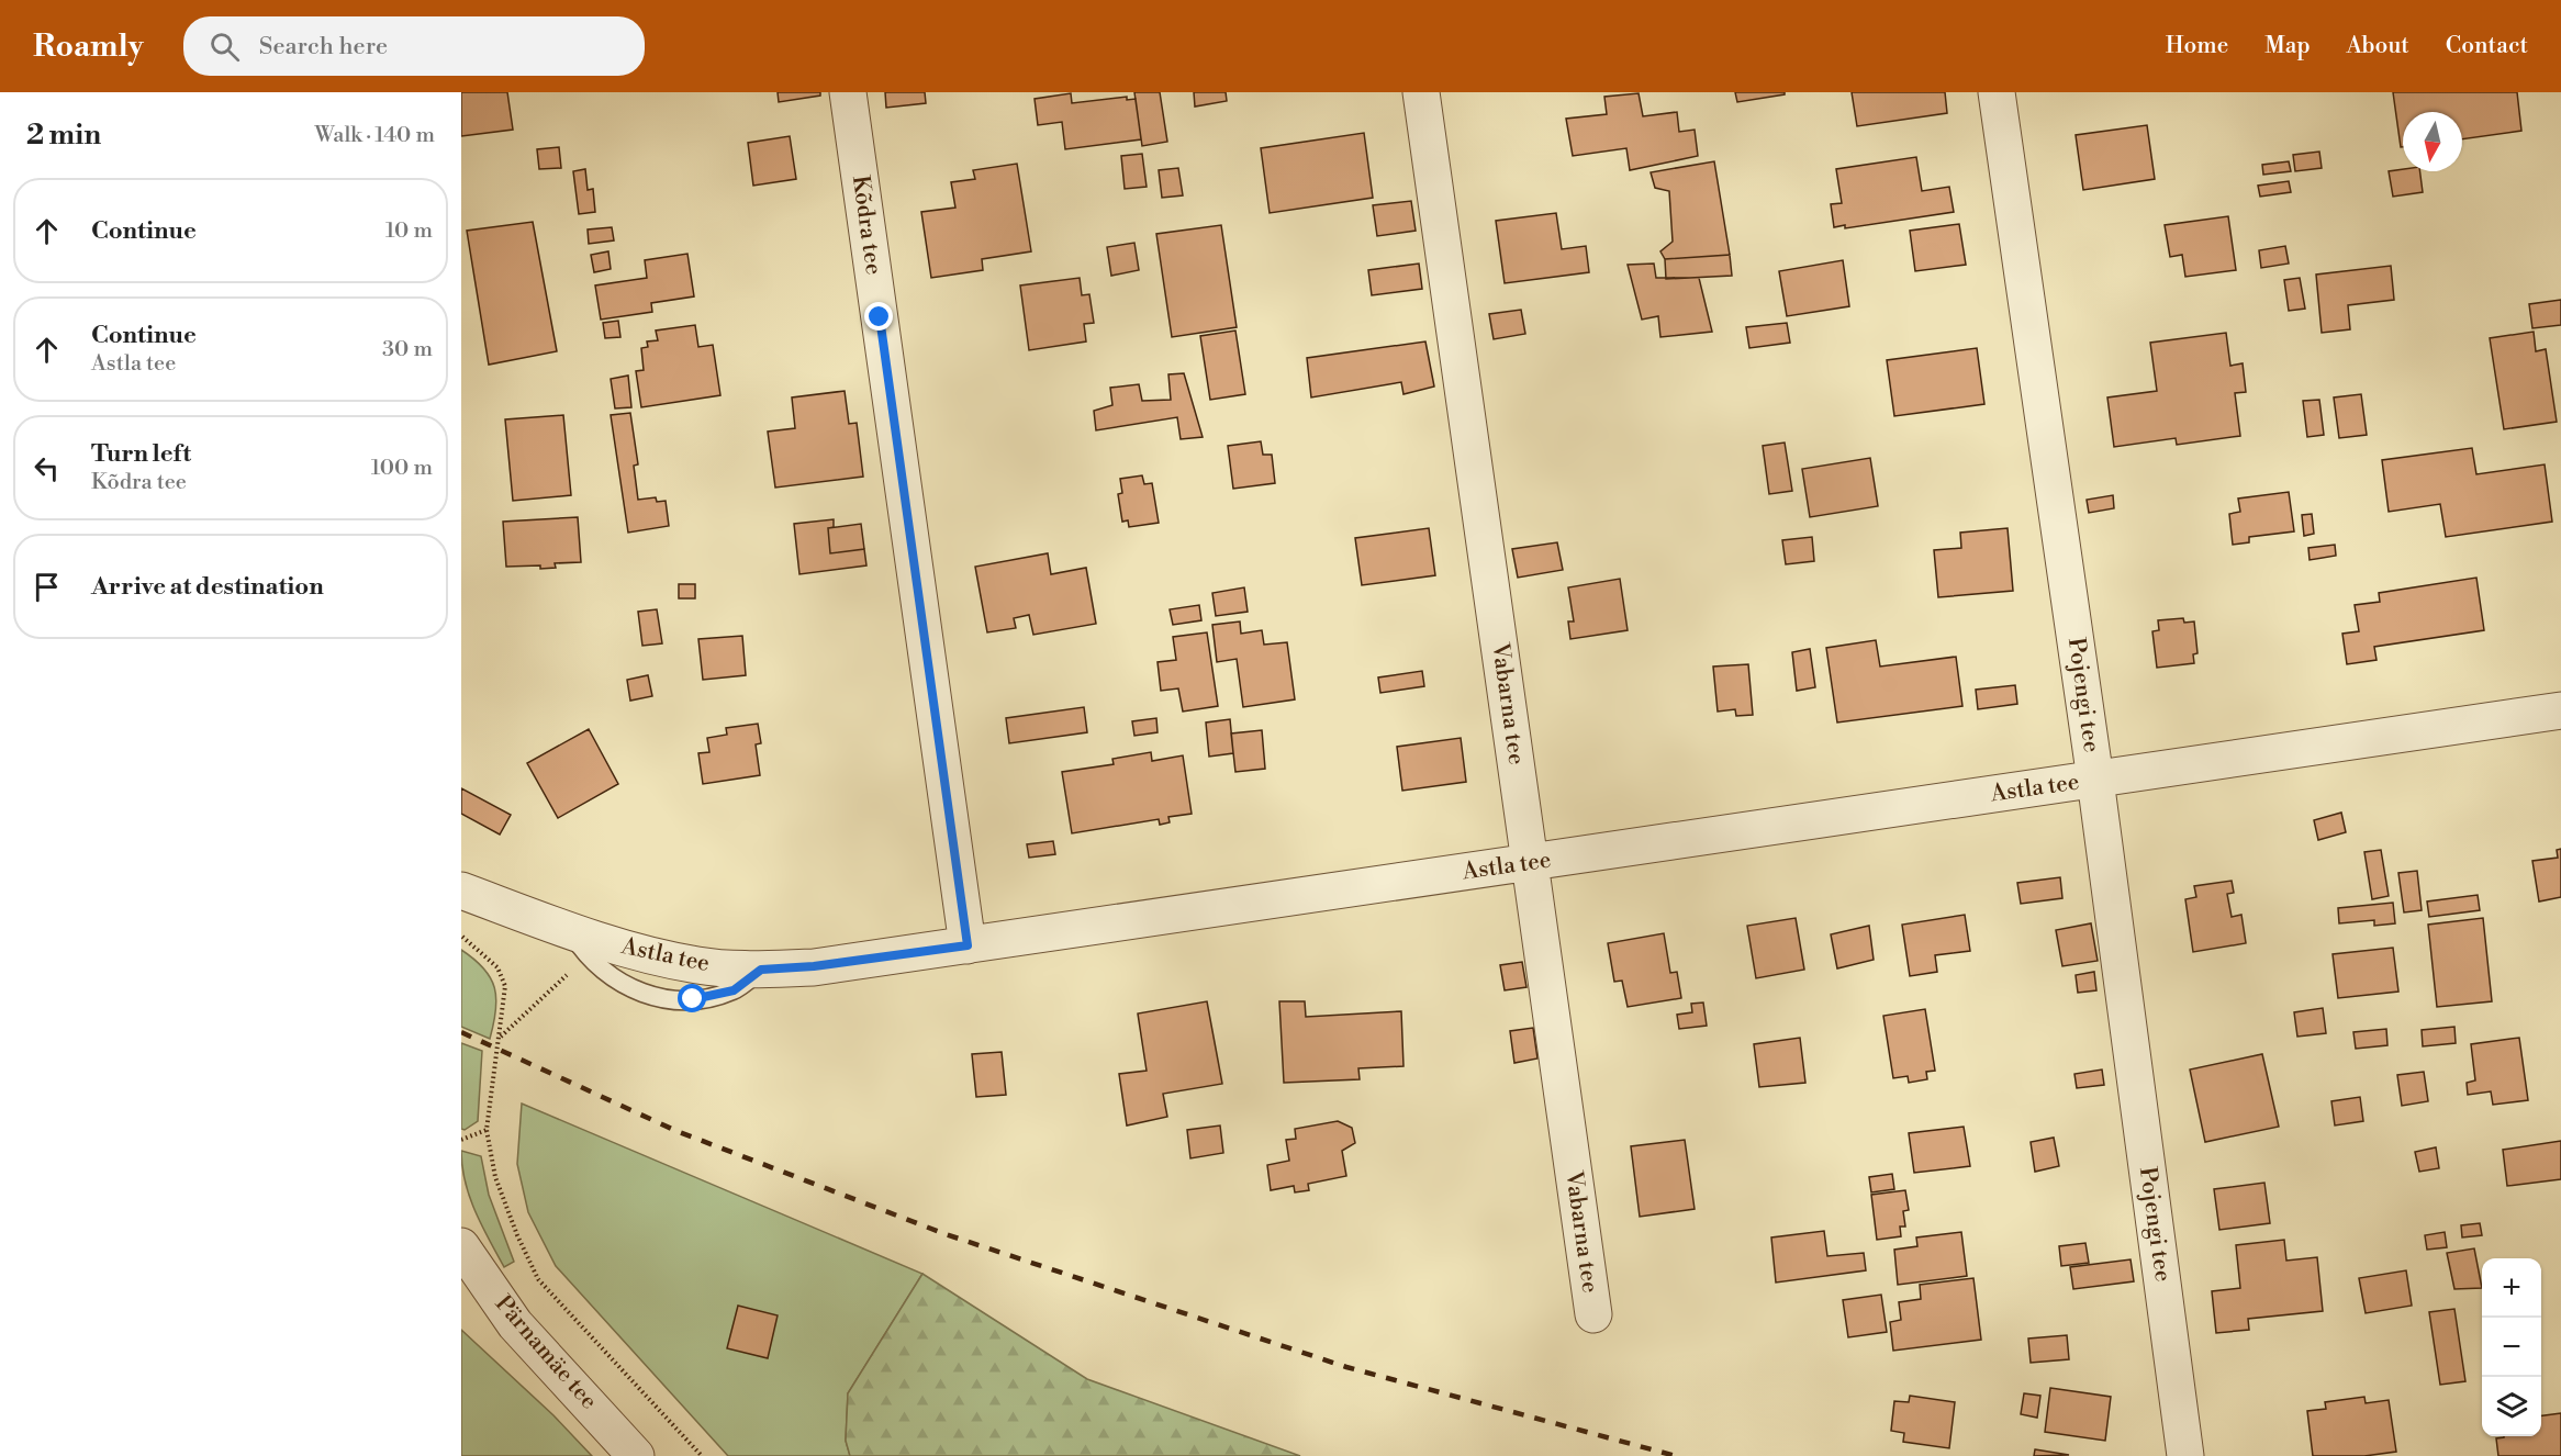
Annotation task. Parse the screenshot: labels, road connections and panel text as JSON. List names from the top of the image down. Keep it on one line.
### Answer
{"streets":{"street":["Kõdra tee","Pojengi tee","Vabarna tee","Astla tee","Pärnamäe tee"]},"crossings":[["Kõdra tee","Astla tee"],["Pojengi tee","Astla tee"],["Vabarna tee","Astla tee"]],"north":"bottom","page":{"header":"Roamly","search":"Search here","nav":["Home","Map","About","Contact"],"heading":["2 min","Walk · 140 m"],"list":[["Continue","10 m"],["Continue","Astla tee","30 m"],["Turn left","Kõdra tee","100 m"],"Arrive at destination"],"map_buttons":["+","−"]}}
